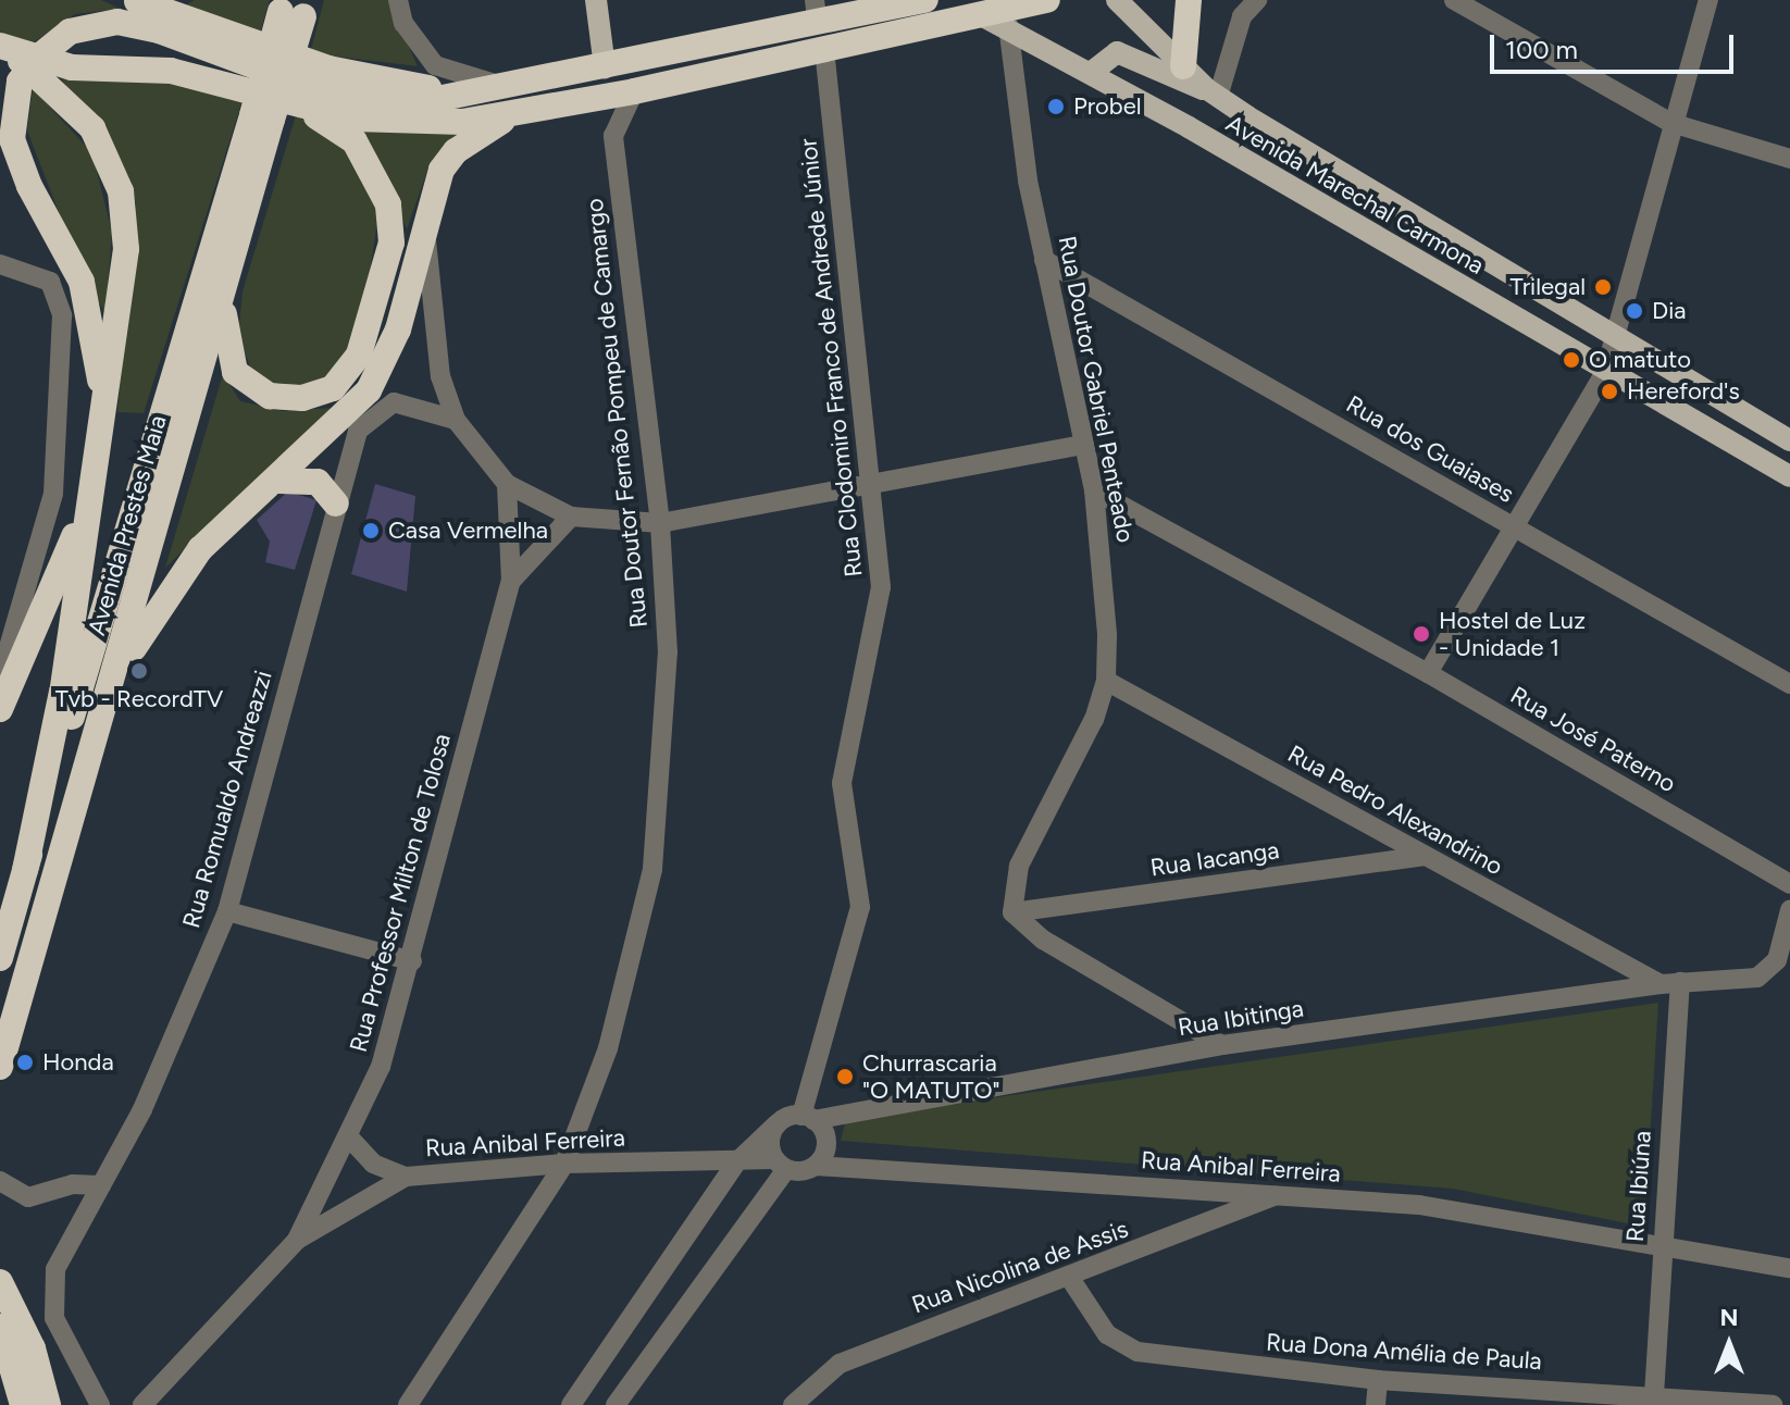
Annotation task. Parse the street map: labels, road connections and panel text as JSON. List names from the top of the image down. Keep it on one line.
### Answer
{"streets":{"highway":["Avenida Prestes Maia"],"main road":["Avenida Marechal Carmona"],"street":["Rua Clodomiro Franco de Andrede Júnior","Rua Doutor Gabriel Penteado","Rua Doutor Fernão Pompeu de Camargo","Rua dos Guaiases","Rua José Paterno","Rua Romualdo Andreazzi","Rua Pedro Alexandrino","Rua Iacanga","Rua Professor Milton de Tolosa","Rua Ibitinga","Rua Anibal Ferreira","Rua Ibiúna","Rua Nicolina de Assis","Rua Dona Amélia de Paula"]},"crossings":[["Avenida Marechal Carmona","Rua Doutor Gabriel Penteado"],["Rua Clodomiro Franco de Andrede Júnior","Rua Ibitinga"],["Rua Clodomiro Franco de Andrede Júnior","Rua Anibal Ferreira"],["Rua Doutor Gabriel Penteado","Rua dos Guaiases"],["Rua Doutor Gabriel Penteado","Rua José Paterno"],["Rua Doutor Gabriel Penteado","Rua Pedro Alexandrino"],["Rua Doutor Gabriel Penteado","Rua Iacanga"],["Rua Doutor Fernão Pompeu de Camargo","Rua Anibal Ferreira"],["Rua Pedro Alexandrino","Rua Iacanga"],["Rua Pedro Alexandrino","Rua Ibitinga"],["Rua Pedro Alexandrino","Rua Ibiúna"],["Rua Professor Milton de Tolosa","Rua Anibal Ferreira"],["Rua Ibitinga","Rua Anibal Ferreira"],["Rua Ibitinga","Rua Ibiúna"],["Rua Anibal Ferreira","Rua Ibiúna"],["Rua Anibal Ferreira","Rua Nicolina de Assis"],["Rua Ibiúna","Rua Dona Amélia de Paula"],["Rua Nicolina de Assis","Rua Dona Amélia de Paula"]],"places":["Probel","Trilegal","Dia","O matuto","Hereford's","Casa Vermelha","Hostel de Luz - Unidade 1","Tvb - RecordTV","Honda","Churrascaria \"O MATUTO\""],"scale_bar":"100 m","north":"top"}
